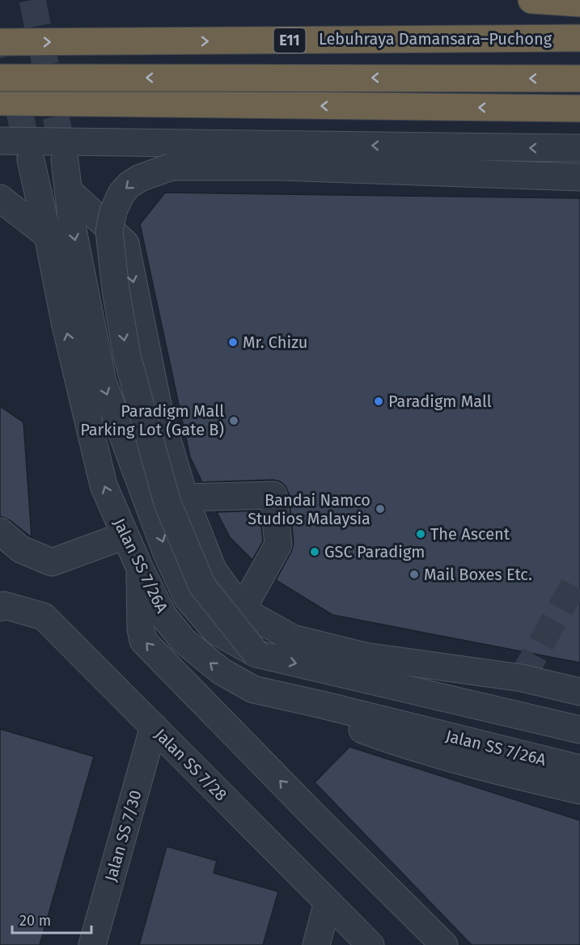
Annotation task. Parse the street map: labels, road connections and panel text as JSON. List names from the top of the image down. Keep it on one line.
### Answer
{"streets":{"highway":["Lebuhraya Damansara–Puchong","E11"],"street":["Jalan SS 7/26A","Jalan SS 7/28","Jalan SS 7/30"]},"crossings":[["Jalan SS 7/28","Jalan SS 7/30"]],"places":["Mr. Chizu","Paradigm Mall","Paradigm Mall Parking Lot (Gate B)","Bandai Namco Studios Malaysia","The Ascent","GSC Paradigm","Mail Boxes Etc."],"scale_bar":"20 m"}
